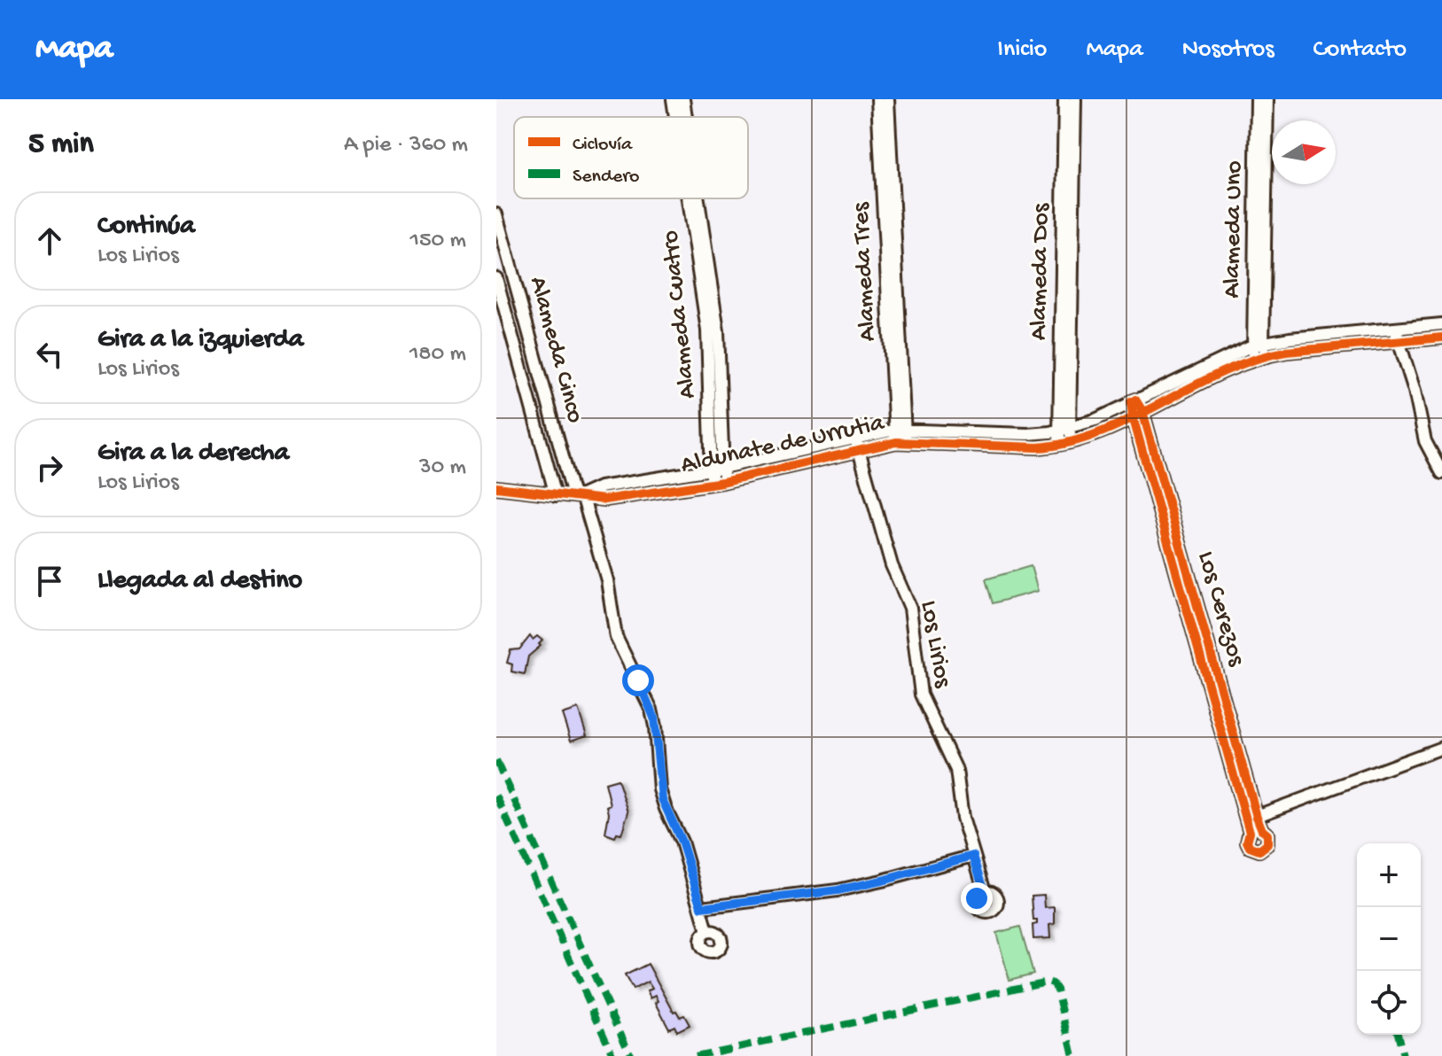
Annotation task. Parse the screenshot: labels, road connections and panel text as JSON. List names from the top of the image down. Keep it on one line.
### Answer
{"streets":{"street":["Alameda Uno","Alameda Tres","Alameda Dos","Alameda Cuatro","Alameda Cinco","Aldunate de Urrutia","Los Cerezos","Los Lirios"]},"crossings":[["Alameda Uno","Aldunate de Urrutia"],["Alameda Tres","Aldunate de Urrutia"],["Alameda Dos","Aldunate de Urrutia"],["Alameda Cuatro","Aldunate de Urrutia"],["Alameda Cinco","Aldunate de Urrutia"],["Aldunate de Urrutia","Los Cerezos"],["Aldunate de Urrutia","Los Lirios"]],"legend":["Ciclovía","Sendero"],"north":"right","page":{"header":"Mapa","nav":["Inicio","Mapa","Nosotros","Contacto"],"heading":["5 min","A pie · 360 m"],"list":[["Continúa","Los Lirios","150 m"],["Gira a la izquierda","Los Lirios","180 m"],["Gira a la derecha","Los Lirios","30 m"],"Llegada al destino"],"map_buttons":["+","−"]}}
